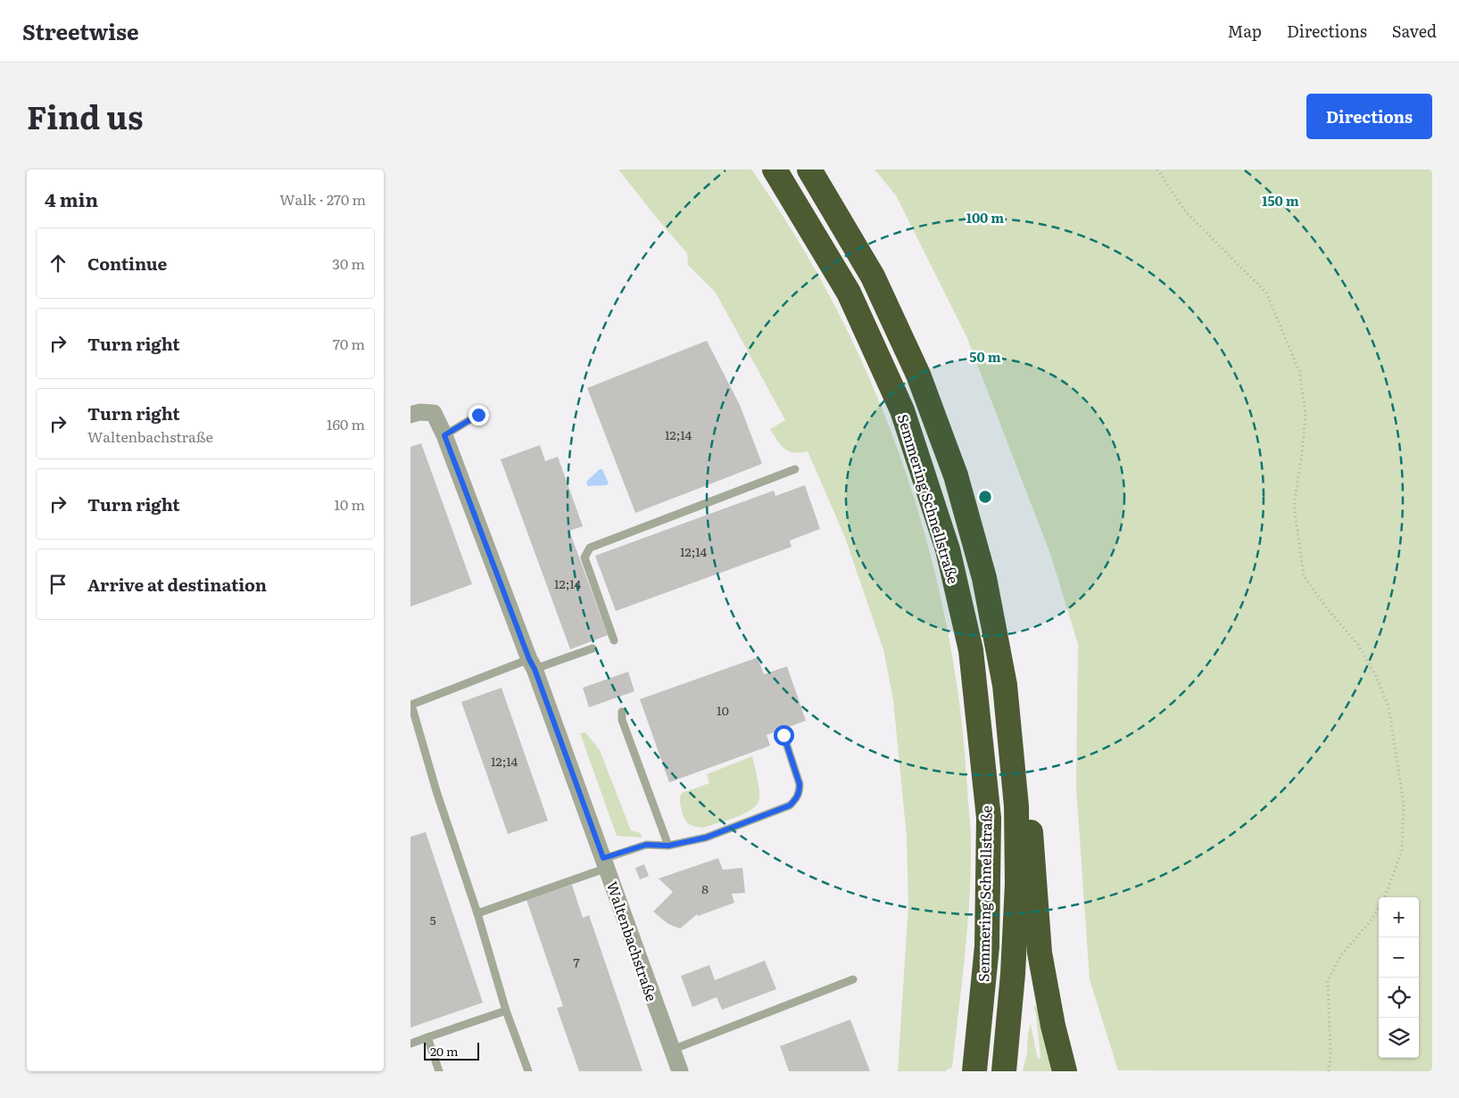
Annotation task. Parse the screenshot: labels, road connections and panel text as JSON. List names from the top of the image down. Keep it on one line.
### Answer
{"streets":{"highway":["Semmering Schnellstraße"],"street":["Waltenbachstraße"]},"house_numbers":["12;14","12;14","12;14","10","12;14","8","5","7"],"scale_bar":"20 m","page":{"header":"Streetwise","nav":["Map","Directions","Saved"],"title":"Find us","buttons":"Directions","heading":["4 min","Walk · 270 m"],"list":[["Continue","30 m"],["Turn right","70 m"],["Turn right","Waltenbachstraße","160 m"],["Turn right","10 m"],"Arrive at destination"],"map_buttons":["+","−"],"scale":"20 m"},"rings":["150 m","100 m","50 m"]}
